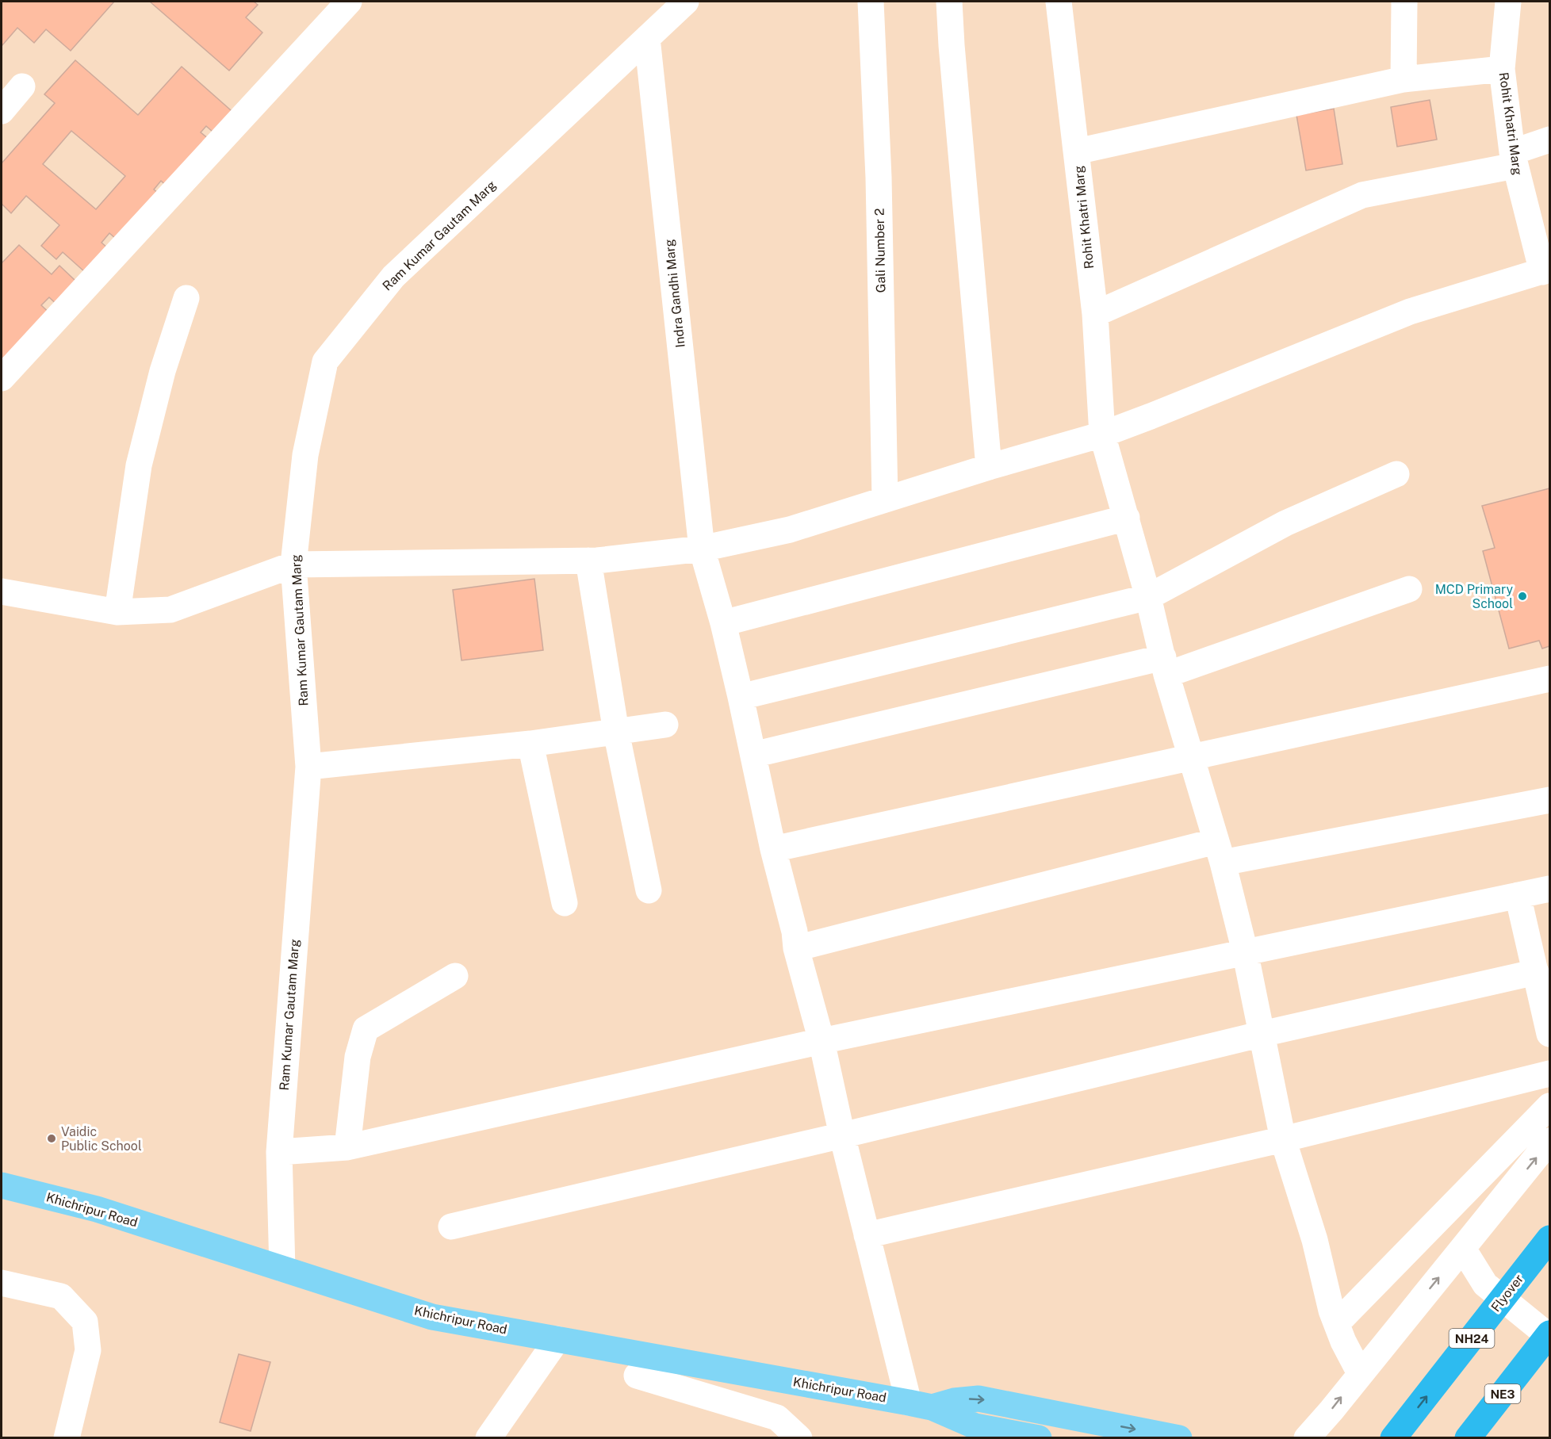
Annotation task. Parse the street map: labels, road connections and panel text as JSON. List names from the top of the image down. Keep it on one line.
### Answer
{"streets":{"highway":["Flyover","NH24","NE3"],"main road":["Khichripur Road"],"street":["Rohit Khatri Marg","Ram Kumar Gautam Marg","Gali Number 2","Indra Gandhi Marg"]},"crossings":[["Ram Kumar Gautam Marg","Indra Gandhi Marg"],["Ram Kumar Gautam Marg","Khichripur Road"],["Indra Gandhi Marg","Khichripur Road"]],"places":["MCD Primary School","Vaidic Public School"]}
